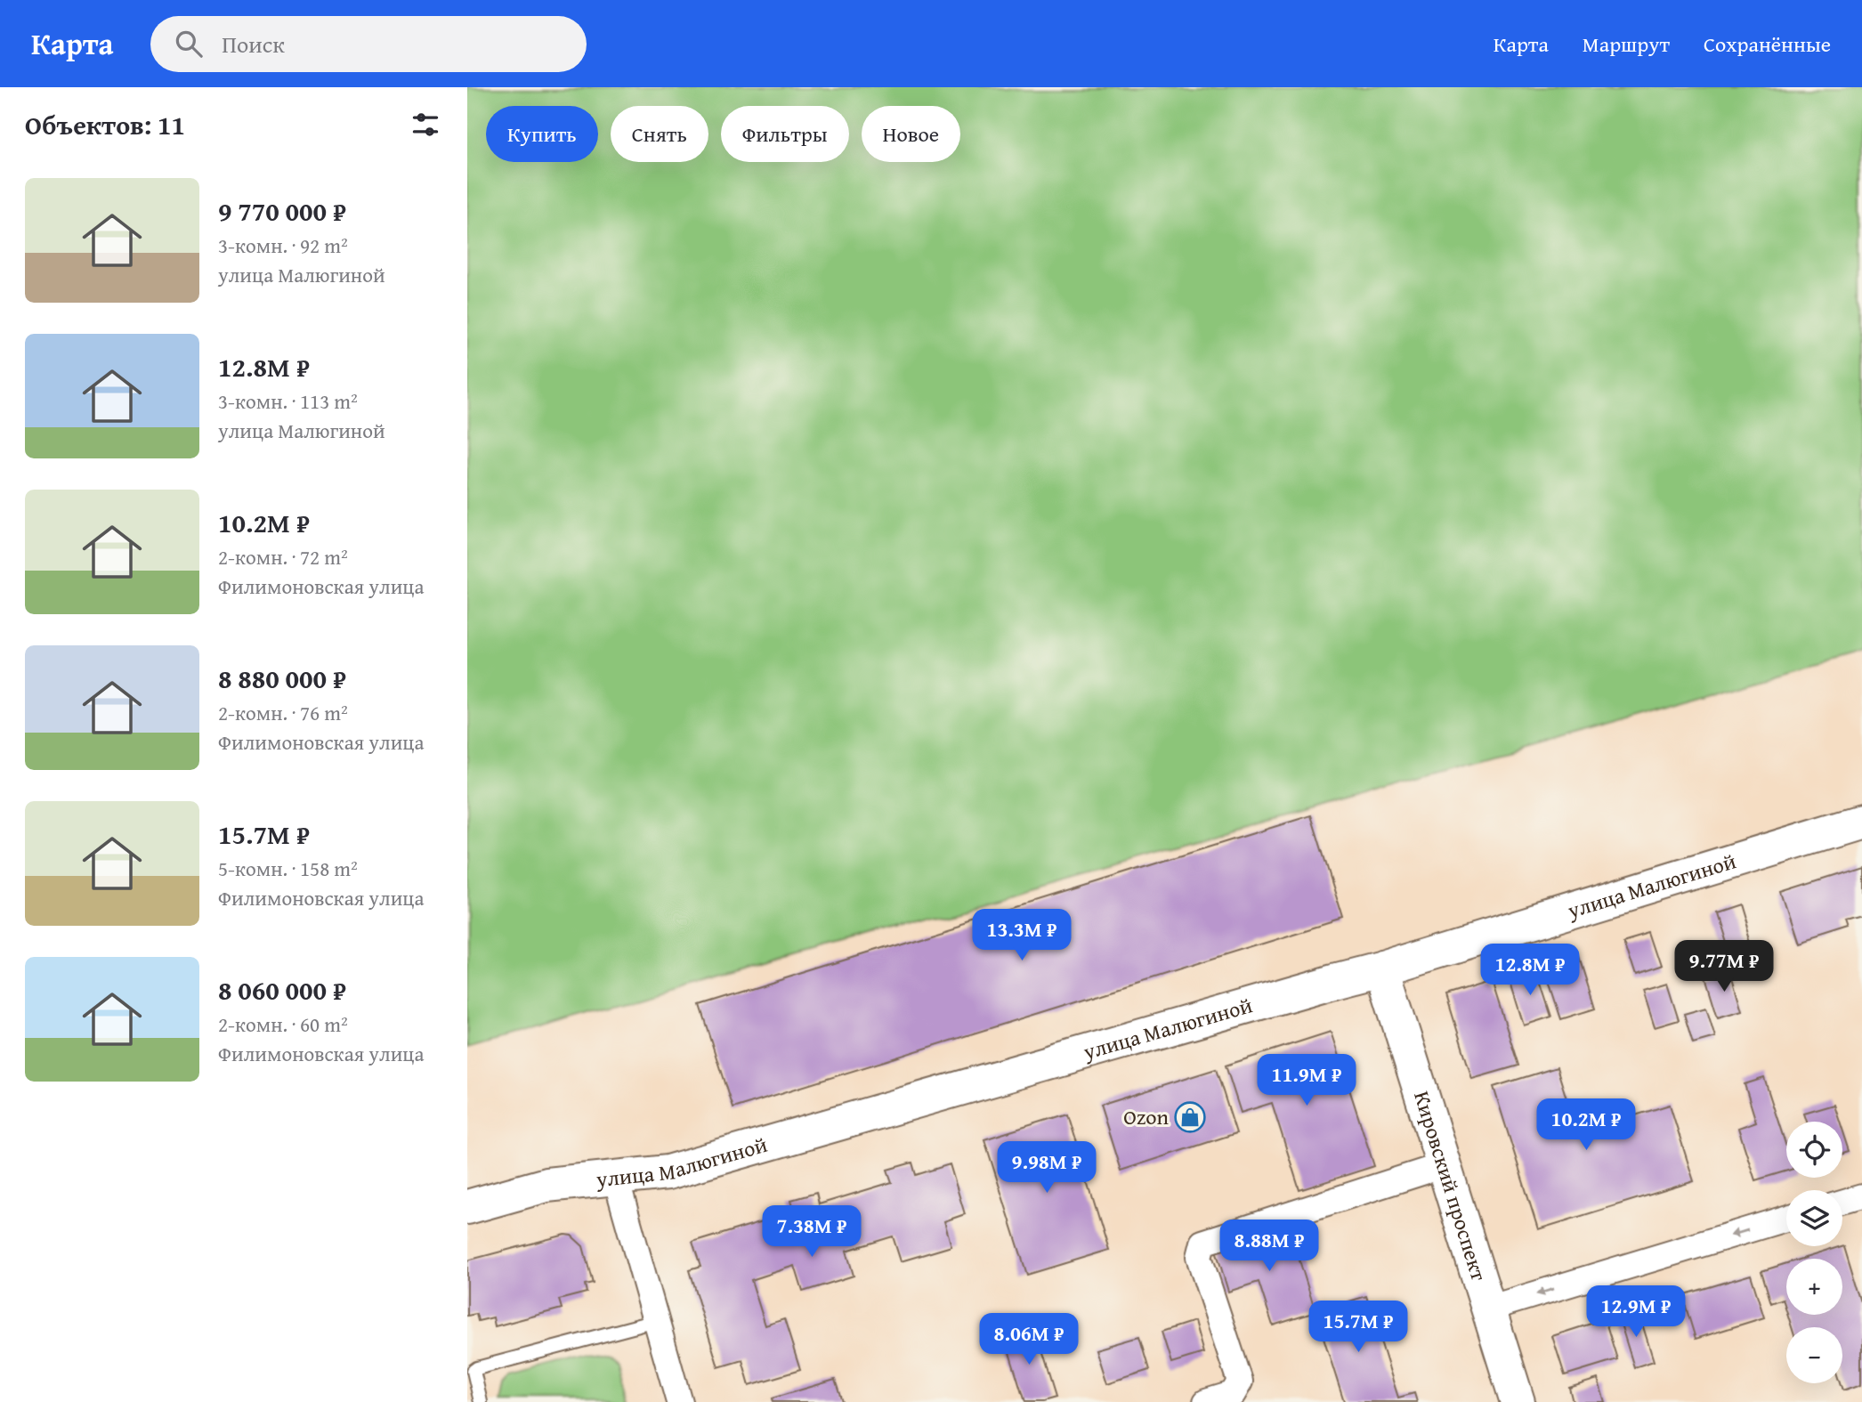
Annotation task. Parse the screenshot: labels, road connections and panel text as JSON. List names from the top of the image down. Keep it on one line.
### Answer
{"streets":{"main road":["улица Малюгиной","Кировский проспект"]},"crossings":[["улица Малюгиной","Кировский проспект"]],"places":{"shop":["Ozon"]},"page":{"header":"Карта","search":"Поиск","nav":["Карта","Маршрут","Сохранённые"],"heading":"Объектов: 11","chip":["Купить","Снять","Фильтры","Новое"],"list":[{"name":"9 770 000 ₽","note":"3-комн. · 92 m² · улица Малюгиной"},{"name":"12.8M ₽","note":"3-комн. · 113 m² · улица Малюгиной"},{"name":"10.2M ₽","note":"2-комн. · 72 m² · Филимоновская улица"},{"name":"8 880 000 ₽","note":"2-комн. · 76 m² · Филимоновская улица"},{"name":"15.7M ₽","note":"5-комн. · 158 m² · Филимоновская улица"},{"name":"8 060 000 ₽","note":"2-комн. · 60 m² · Филимоновская улица"}],"price":["13.3M ₽","9.77M ₽","12.8M ₽","11.9M ₽","10.2M ₽","9.98M ₽","7.38M ₽","8.88M ₽","12.9M ₽","15.7M ₽","8.06M ₽"],"map_buttons":["+","−"]}}
